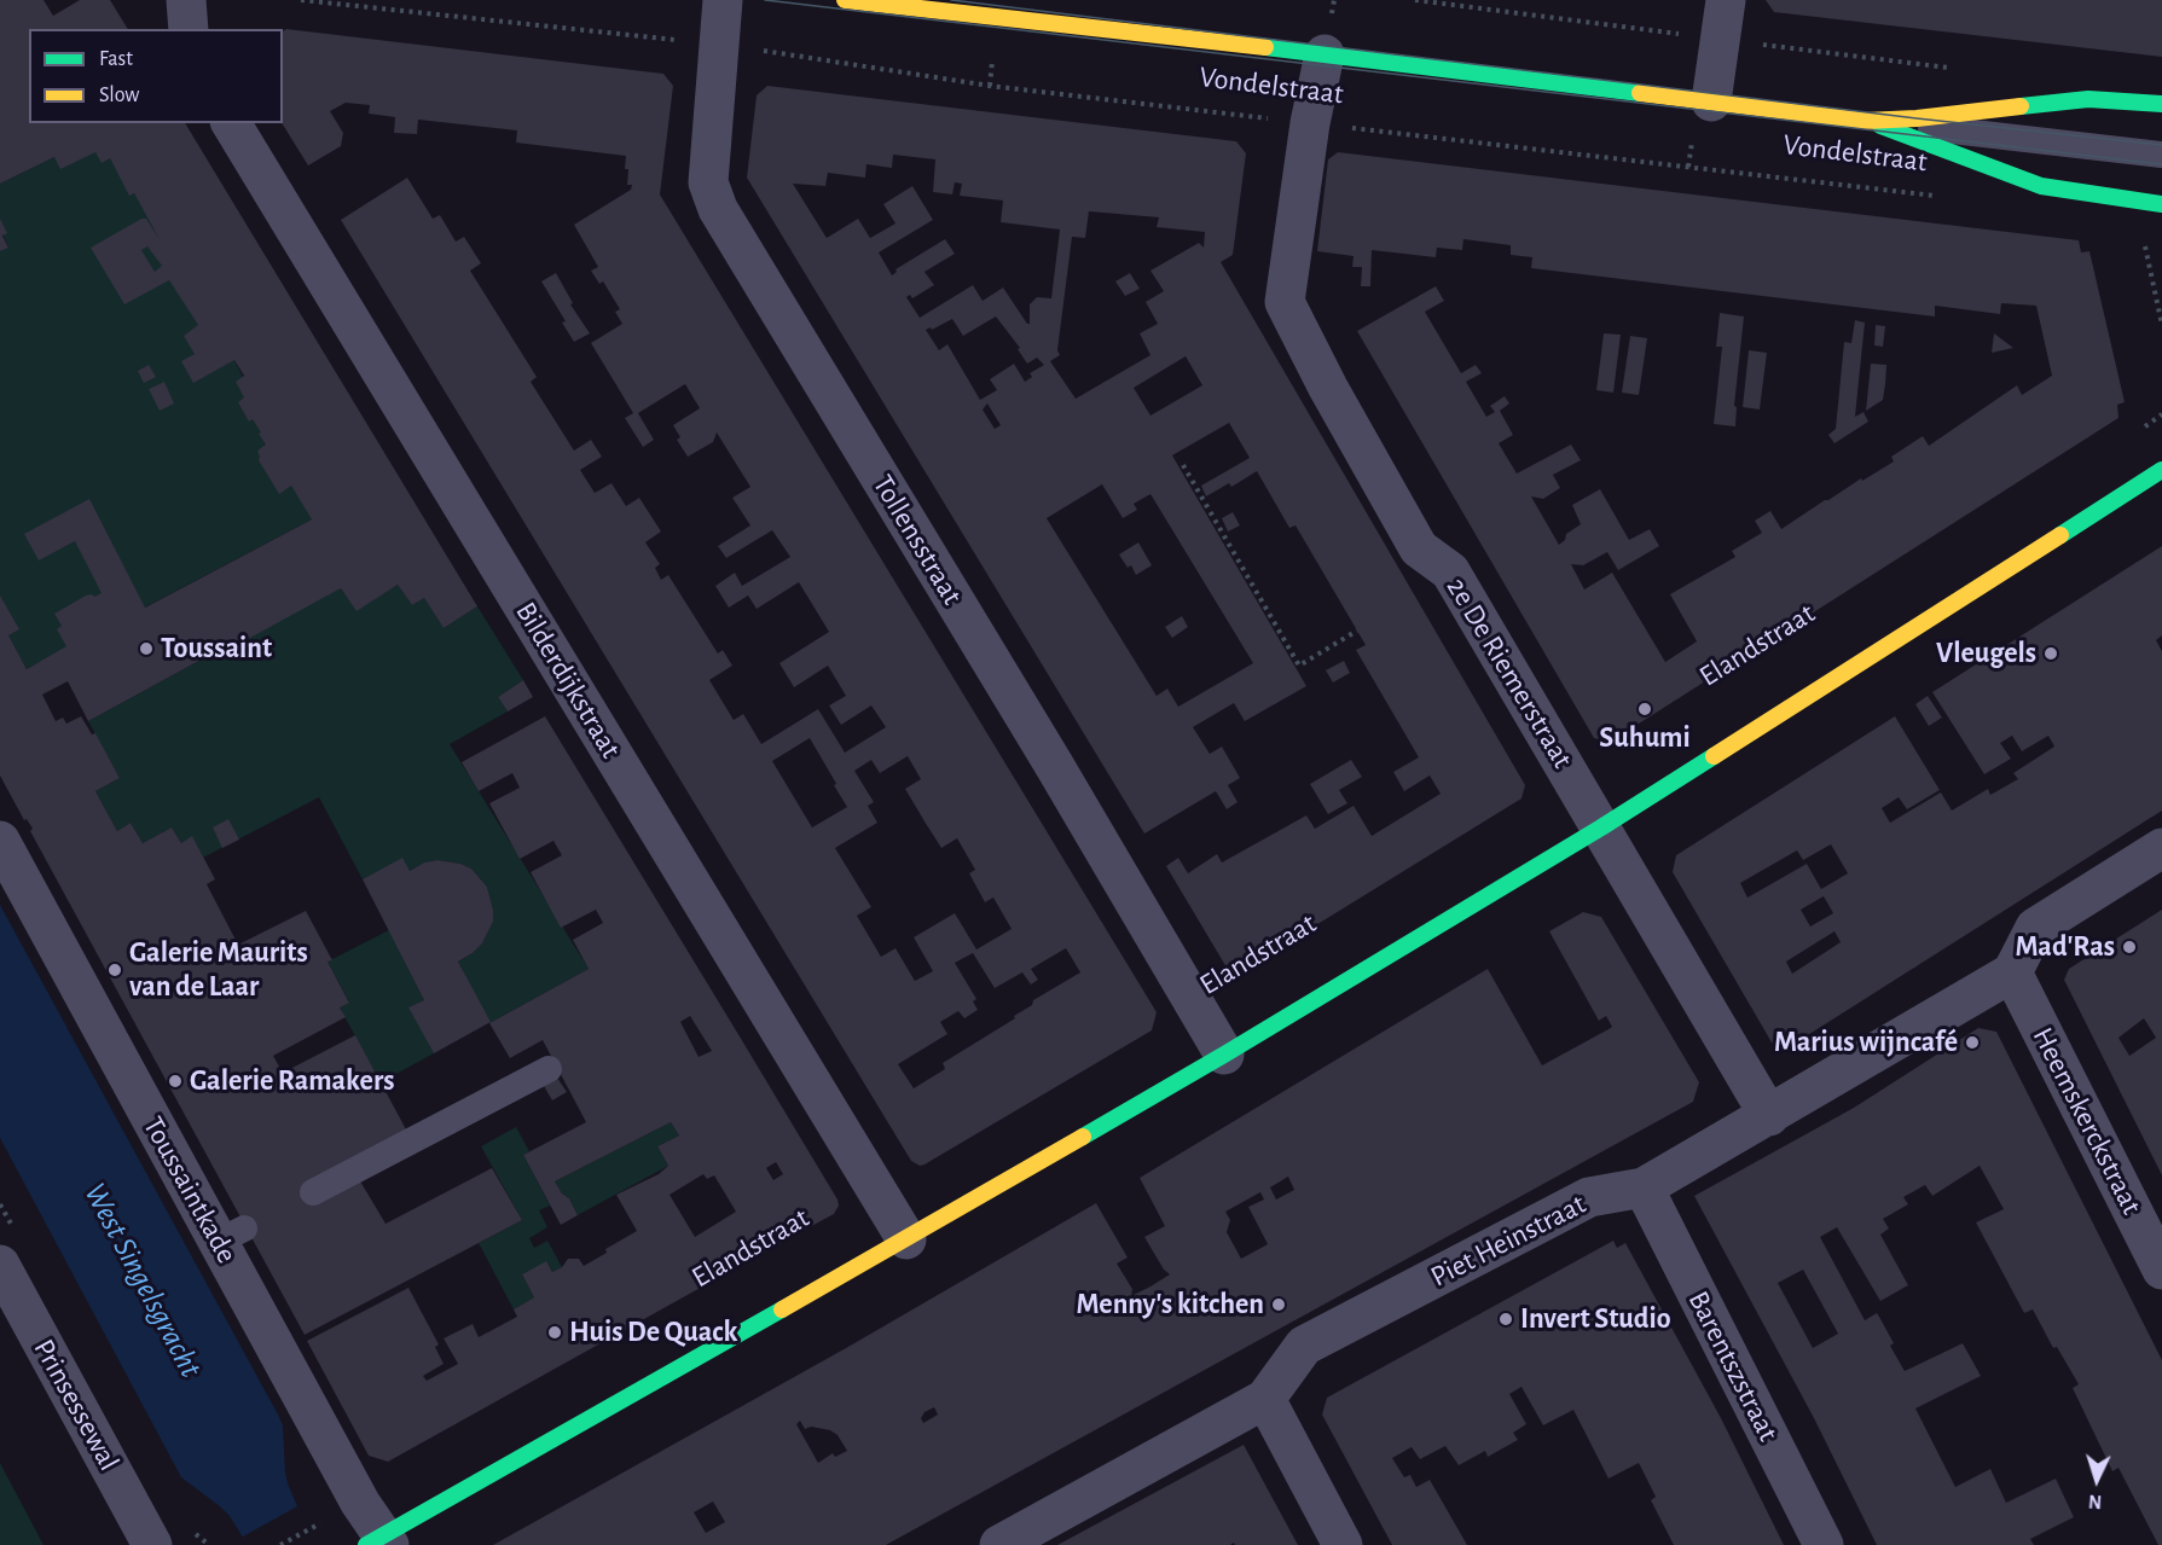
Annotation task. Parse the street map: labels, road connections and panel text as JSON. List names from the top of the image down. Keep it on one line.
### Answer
{"streets":{"street":["Vondelstraat","Tollensstraat","2e De Riemerstraat","Bilderdijkstraat","Heemskerckstraat","Toussaintkade","Piet Heinstraat","Barentszstraat","Prinsessewal"]},"crossings":[["Vondelstraat","Tollensstraat"],["Vondelstraat","2e De Riemerstraat"],["2e De Riemerstraat","Piet Heinstraat"],["Heemskerckstraat","Piet Heinstraat"],["Piet Heinstraat","Barentszstraat"]],"water":["West Singelsgracht"],"places":["Toussaint","Vleugels","Suhumi","Mad'Ras","Galerie Maurits van de Laar","Marius wijncafé","Galerie Ramakers","Menny's kitchen","Invert Studio","Huis De Quack"],"legend":["Fast","Slow"],"north":"bottom"}
